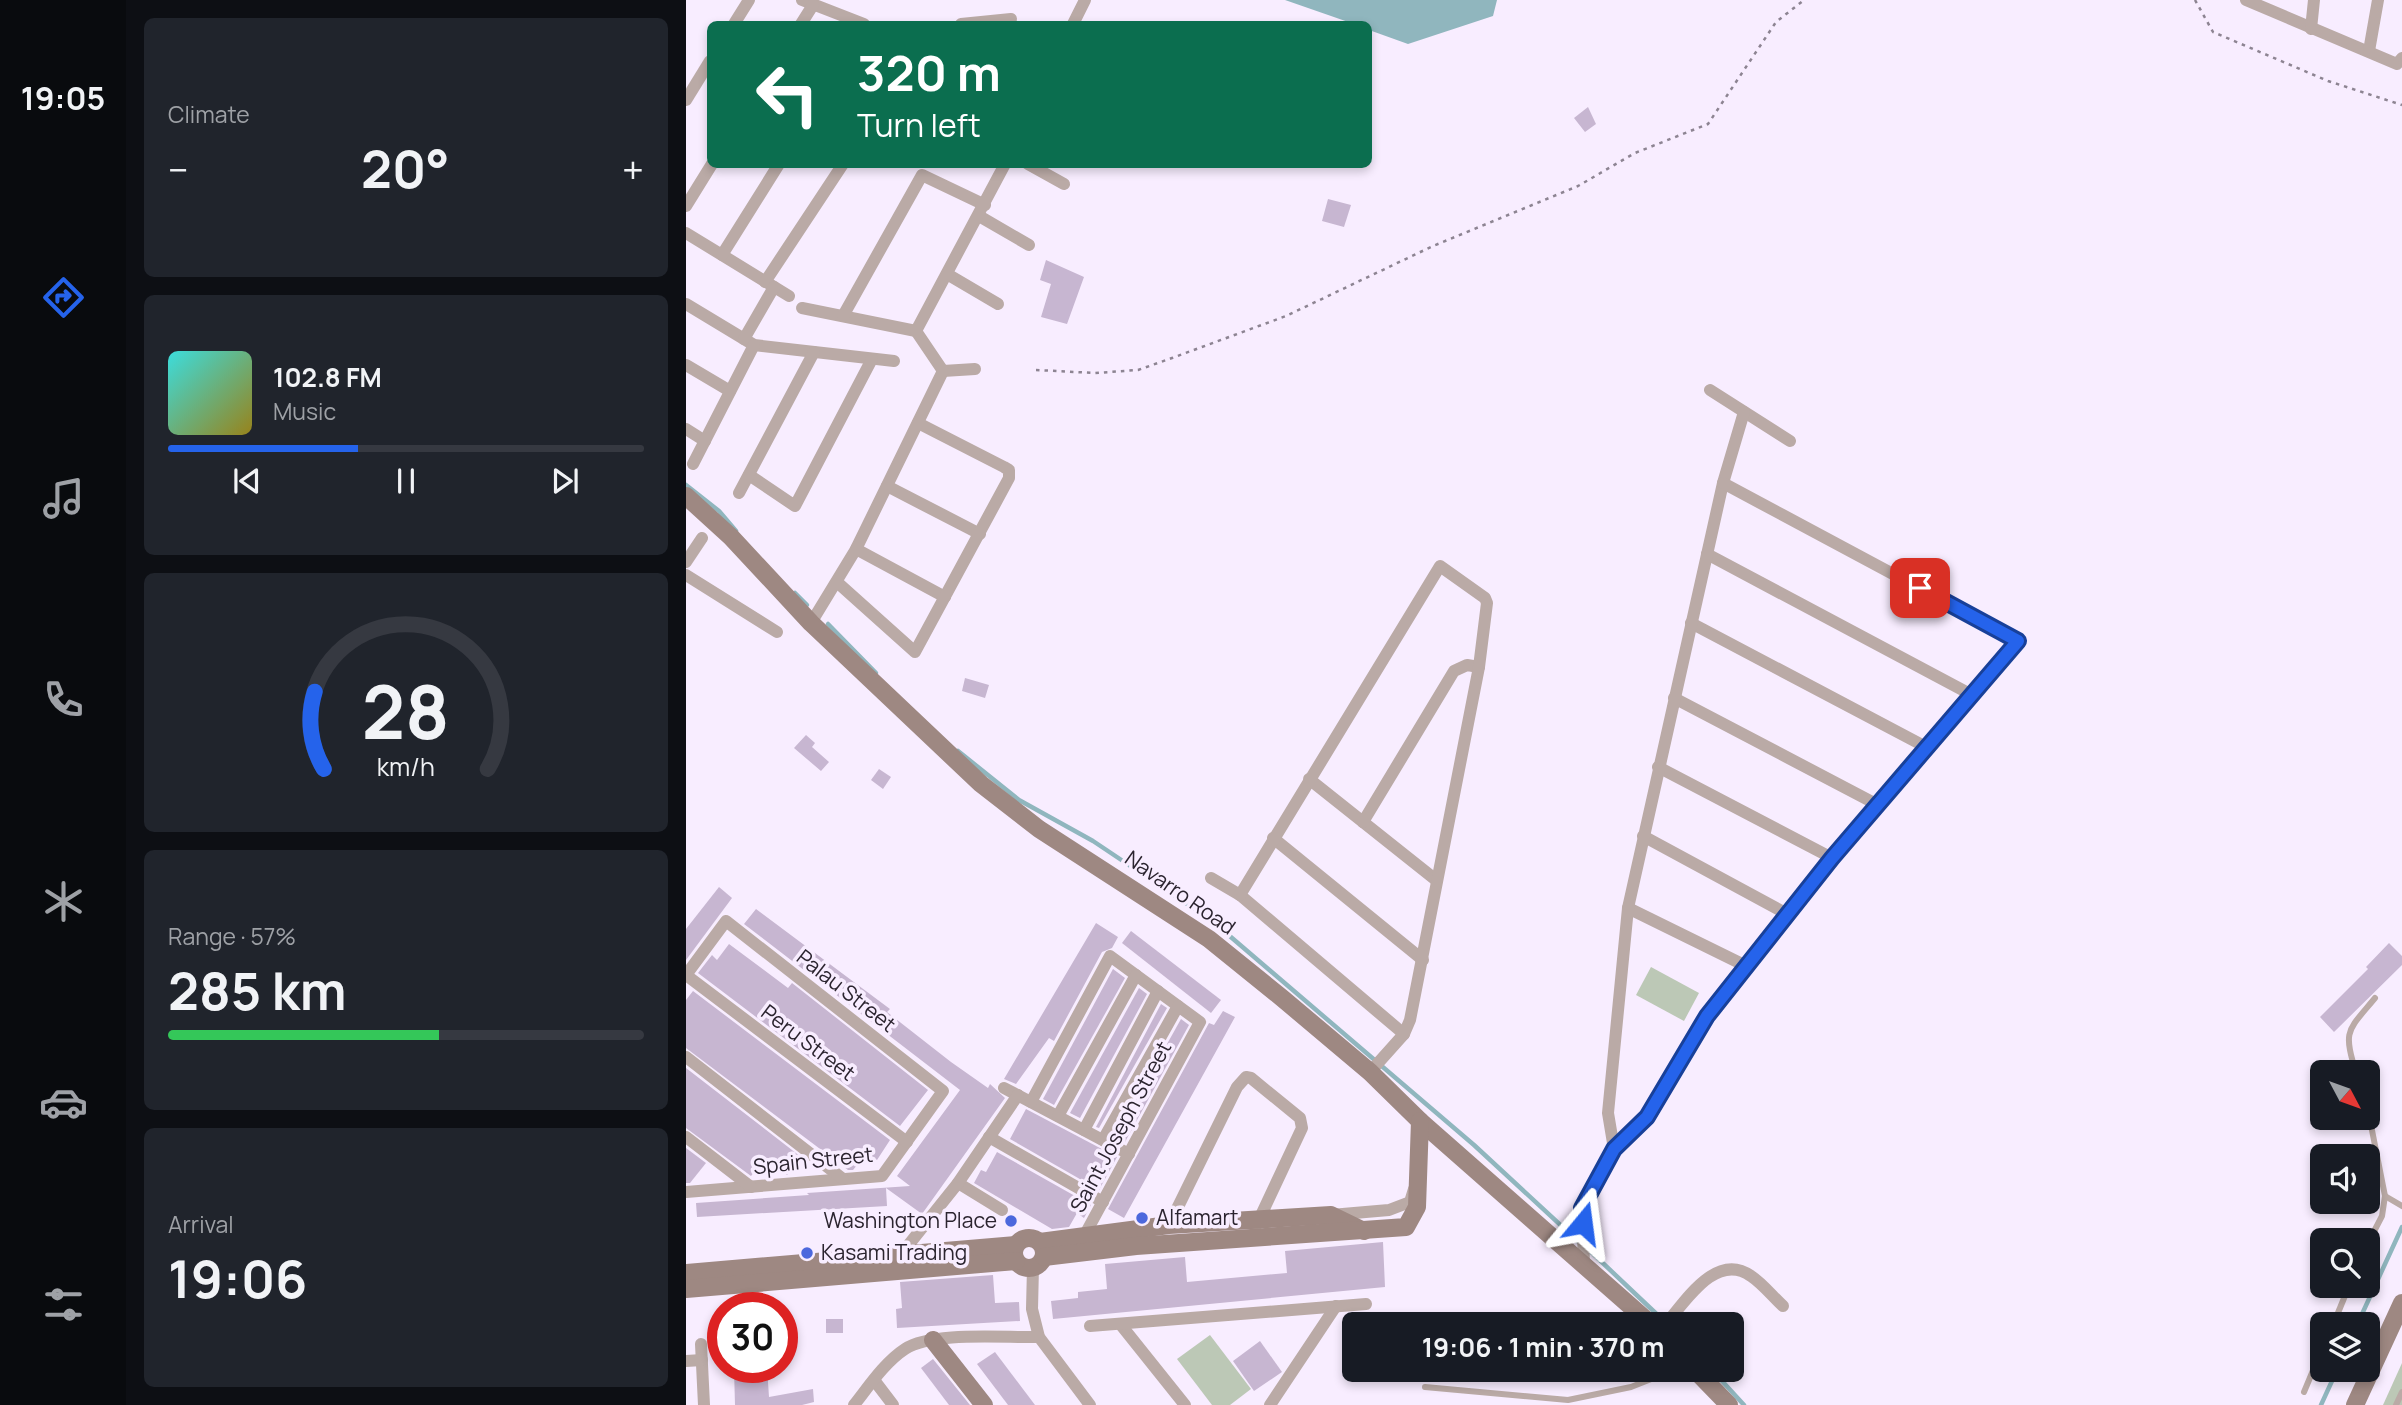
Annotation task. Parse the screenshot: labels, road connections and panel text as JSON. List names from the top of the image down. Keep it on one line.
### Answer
{"streets":{"street":["Navarro Road","Palau Street","Peru Street","Saint Joseph Street","Spain Street"]},"crossings":[["Palau Street","Peru Street"],["Palau Street","Spain Street"],["Peru Street","Spain Street"]],"places":["Alfamart","Washington Place","Kasami Trading"],"north":"bottom right","page":{"tabs":"19:05","tile":["Climate",["Range · 57%","285 km"],["Arrival","19:06"]],"turn":["320 m","Turn left"],"heat":["−","20°","+"],"song":["102.8 FM","Music"],"limit":"30","trip":"19:06 · 1 min · 370 m","gauge":["28","km/h"]}}
